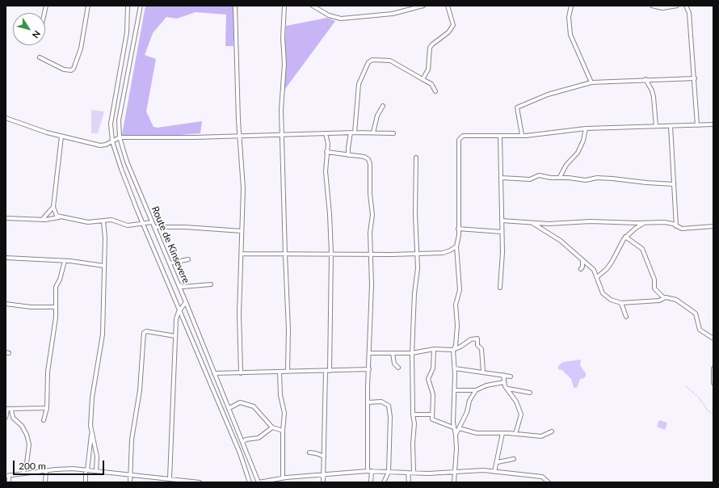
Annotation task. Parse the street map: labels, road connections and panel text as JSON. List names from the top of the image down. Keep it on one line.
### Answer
{"streets":{"street":["Route de Kinsevere"]},"scale_bar":"200 m","north":"bottom right"}
